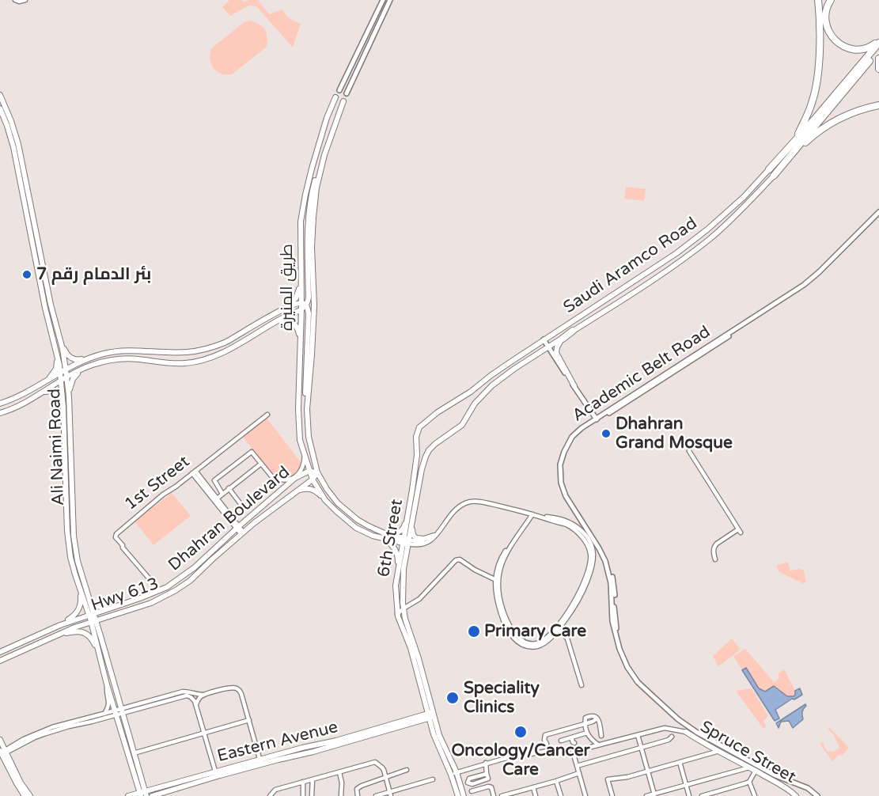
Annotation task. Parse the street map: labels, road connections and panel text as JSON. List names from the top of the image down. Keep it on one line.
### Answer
{"streets":{"main road":["Saudi Aramco Road","طريق المنيرة","Ali Naimi Road","Dhahran Boulevard","6th Street","Hwy 613","Eastern Avenue","Spruce Street"],"street":["Academic Belt Road","1st Street"]},"crossings":[["Saudi Aramco Road","6th Street"],["طريق المنيرة","Dhahran Boulevard"],["طريق المنيرة","Hwy 613"],["Ali Naimi Road","Dhahran Boulevard"],["Ali Naimi Road","Hwy 613"],["Ali Naimi Road","Eastern Avenue"],["Dhahran Boulevard","6th Street"],["Dhahran Boulevard","Hwy 613"],["6th Street","Eastern Avenue"]],"places":["بئر الدمام رقم 7","Dhahran Grand Mosque","Primary Care","Speciality Clinics","Oncology/Cancer Care"]}
